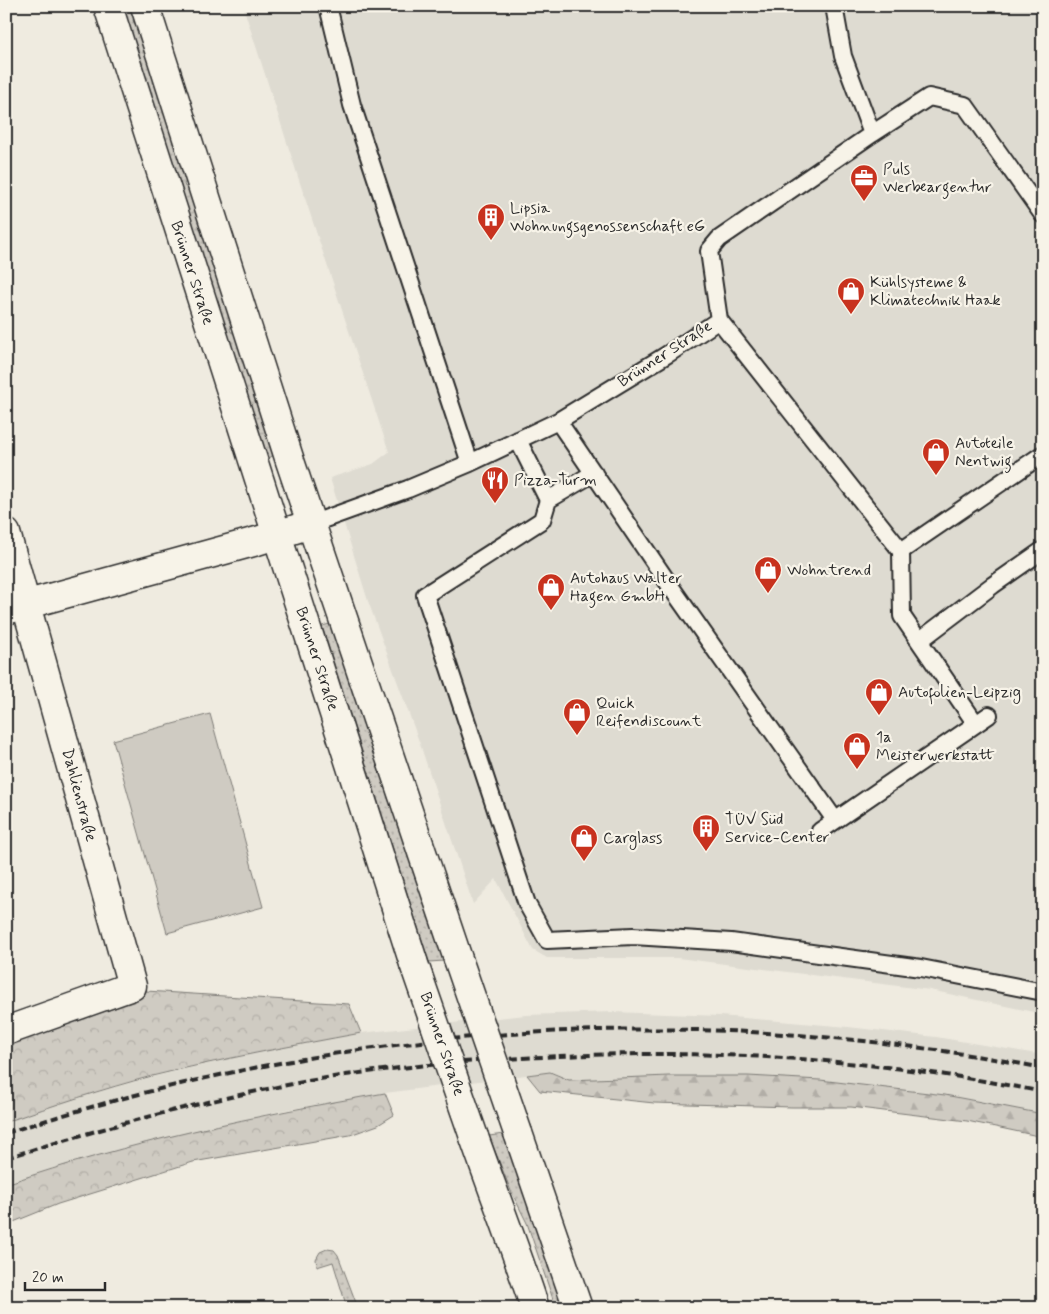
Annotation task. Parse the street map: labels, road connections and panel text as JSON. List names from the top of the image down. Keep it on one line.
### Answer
{"streets":{"main road":["Brünner Straße","Dahlienstraße"]},"places":{"office":["Puls Werbeargentur"],"building":["Lipsia Wohnungsgenossenschaft eG","TÜV Süd Service-Center"],"shop":["Kühlsysteme & Klimatechnik Haak","Autoteile Nentwig","Wohntrend","Autohaus Walter Hagen GmbH","Autofolien-Leipzig","Quick Reifendiscount","1a Meisterwerkstatt","Carglass"],"restaurant":["Pizza-Turm"]},"scale_bar":"20 m"}
